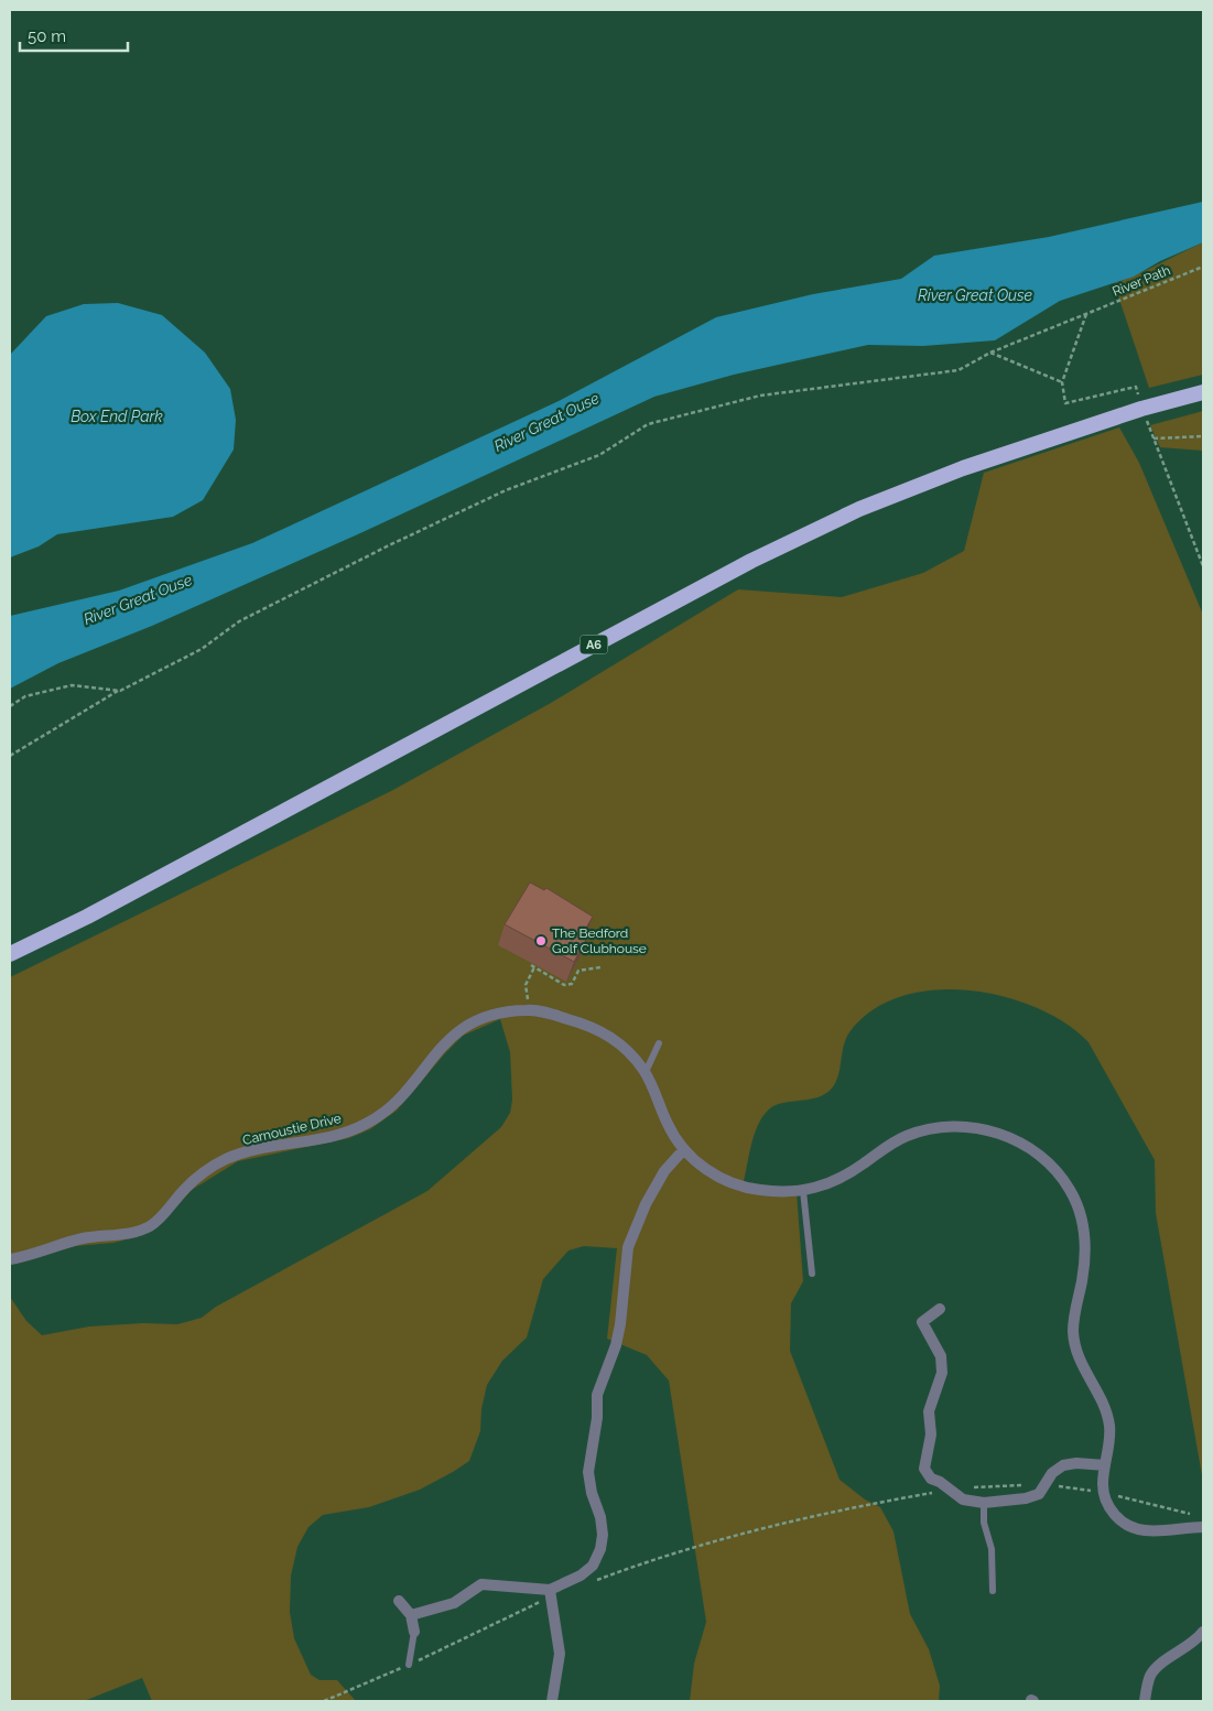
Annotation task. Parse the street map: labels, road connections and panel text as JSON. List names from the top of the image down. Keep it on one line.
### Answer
{"streets":{"highway":["A6"],"street":["Carnoustie Drive"],"path":["River Path"]},"water":["River Great Ouse","Box End Park"],"places":["The Bedford Golf Clubhouse"],"scale_bar":"50 m"}
